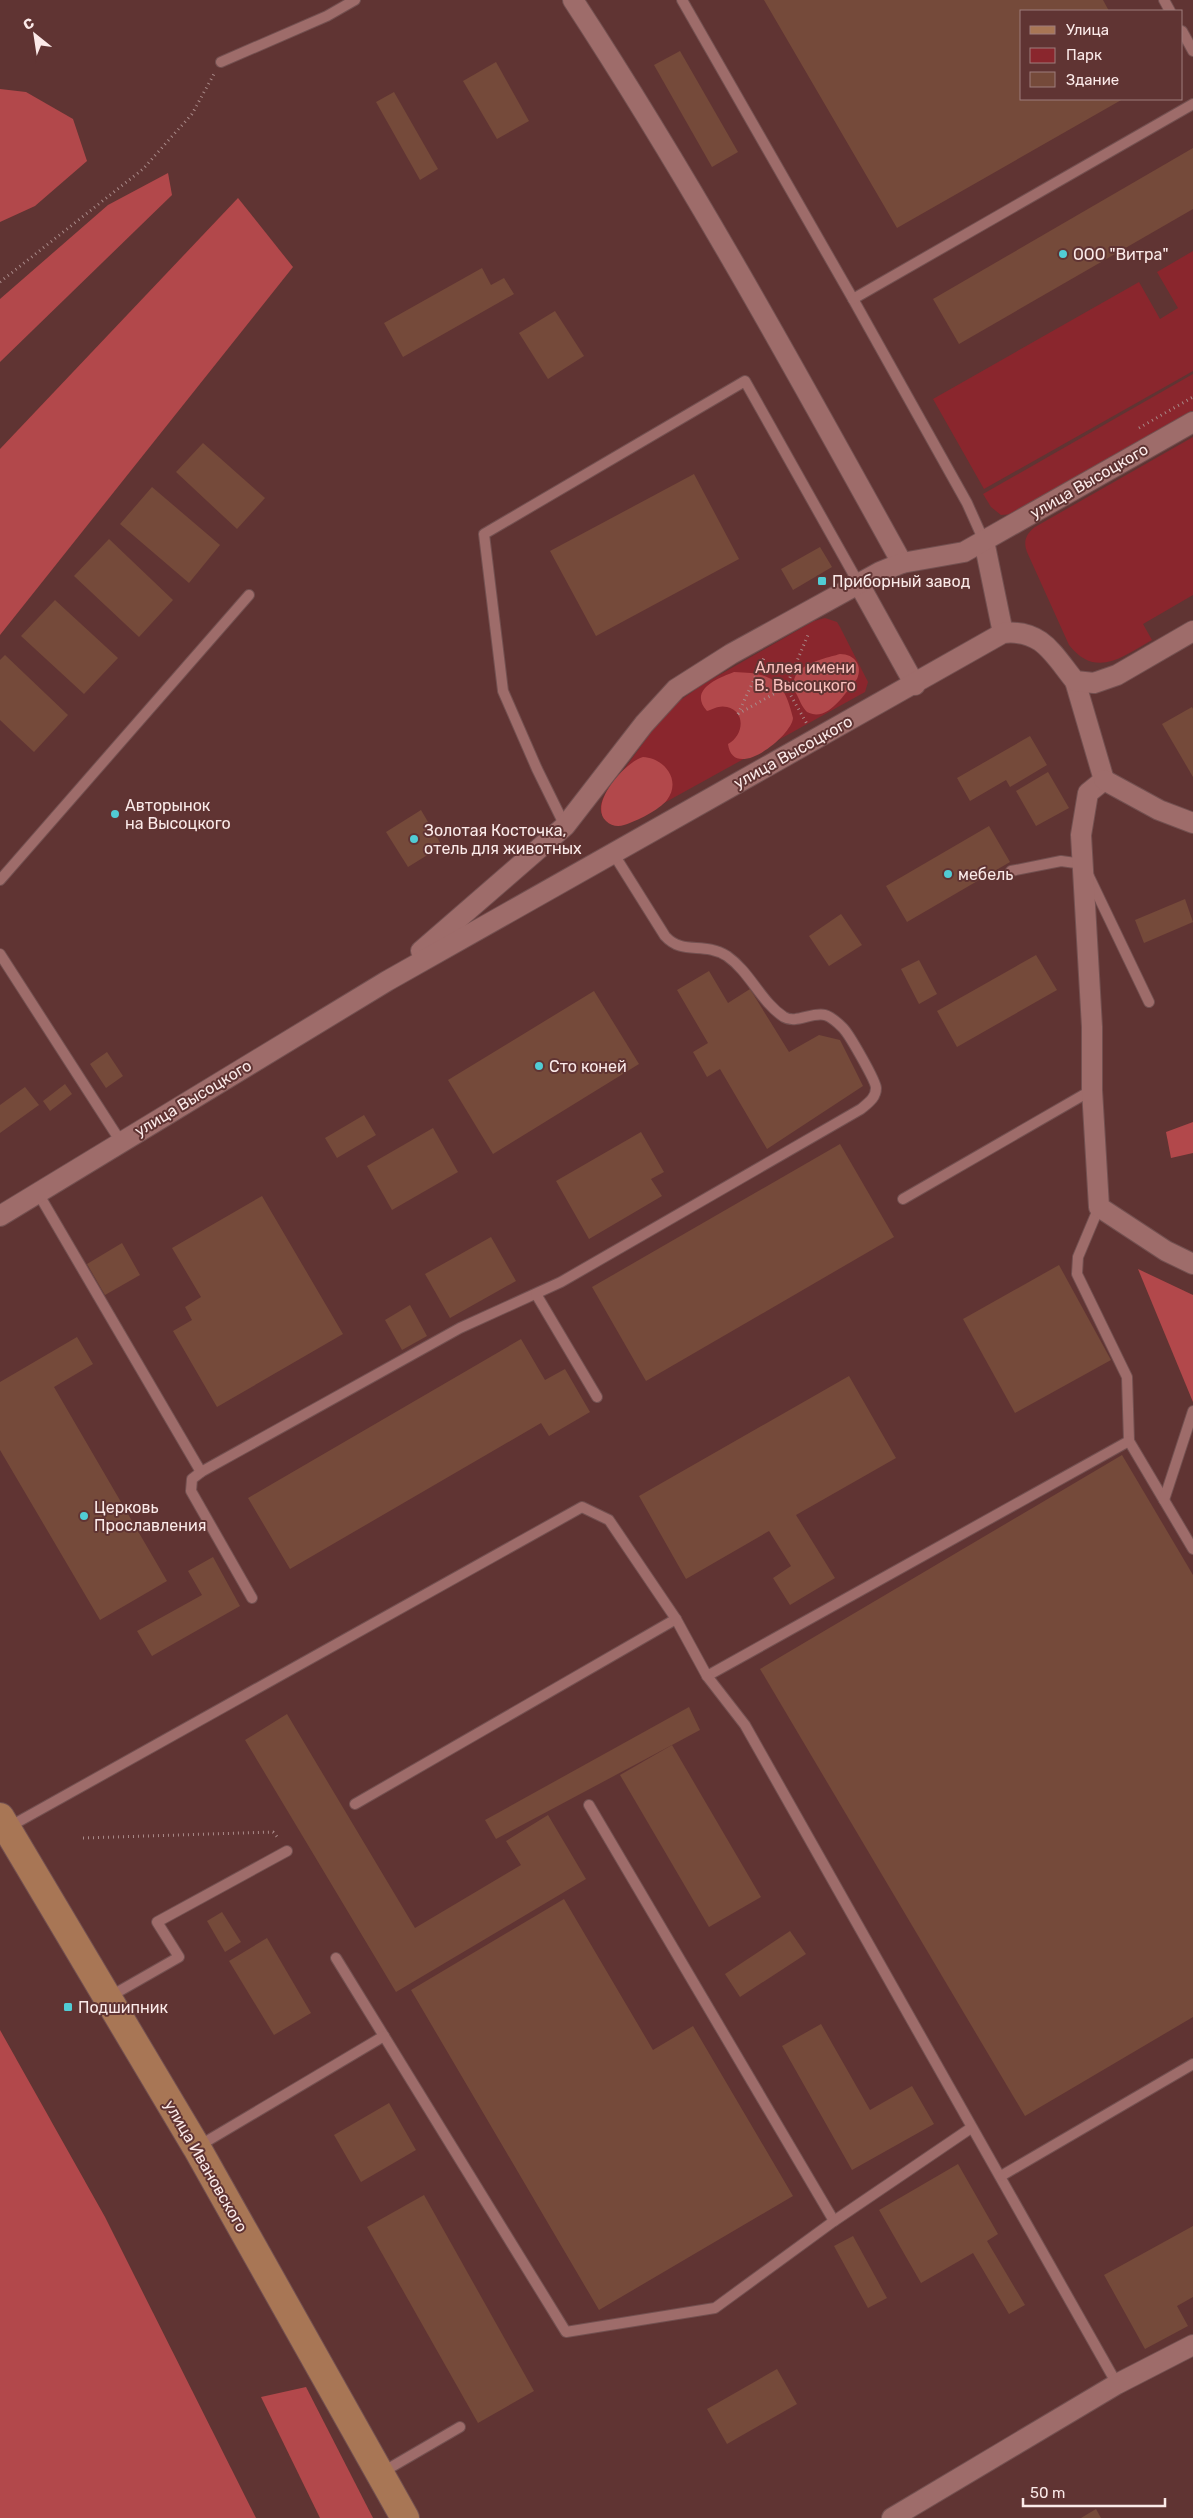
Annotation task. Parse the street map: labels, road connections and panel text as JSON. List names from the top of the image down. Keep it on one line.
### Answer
{"streets":{"main road":["улица Ивановского"],"street":["улица Высоцкого"]},"parks":["Аллея имени В. Высоцкого"],"places":{"other":["ООО \"Витра\"","Авторынок на Высоцкого","Золотая Косточка, отель для животных","мебель","Сто коней","Церковь Прославления"],"transit":["Приборный завод","Подшипник"]},"legend":["Улица","Парк","Здание"],"scale_bar":"50 m","north":"top left"}
